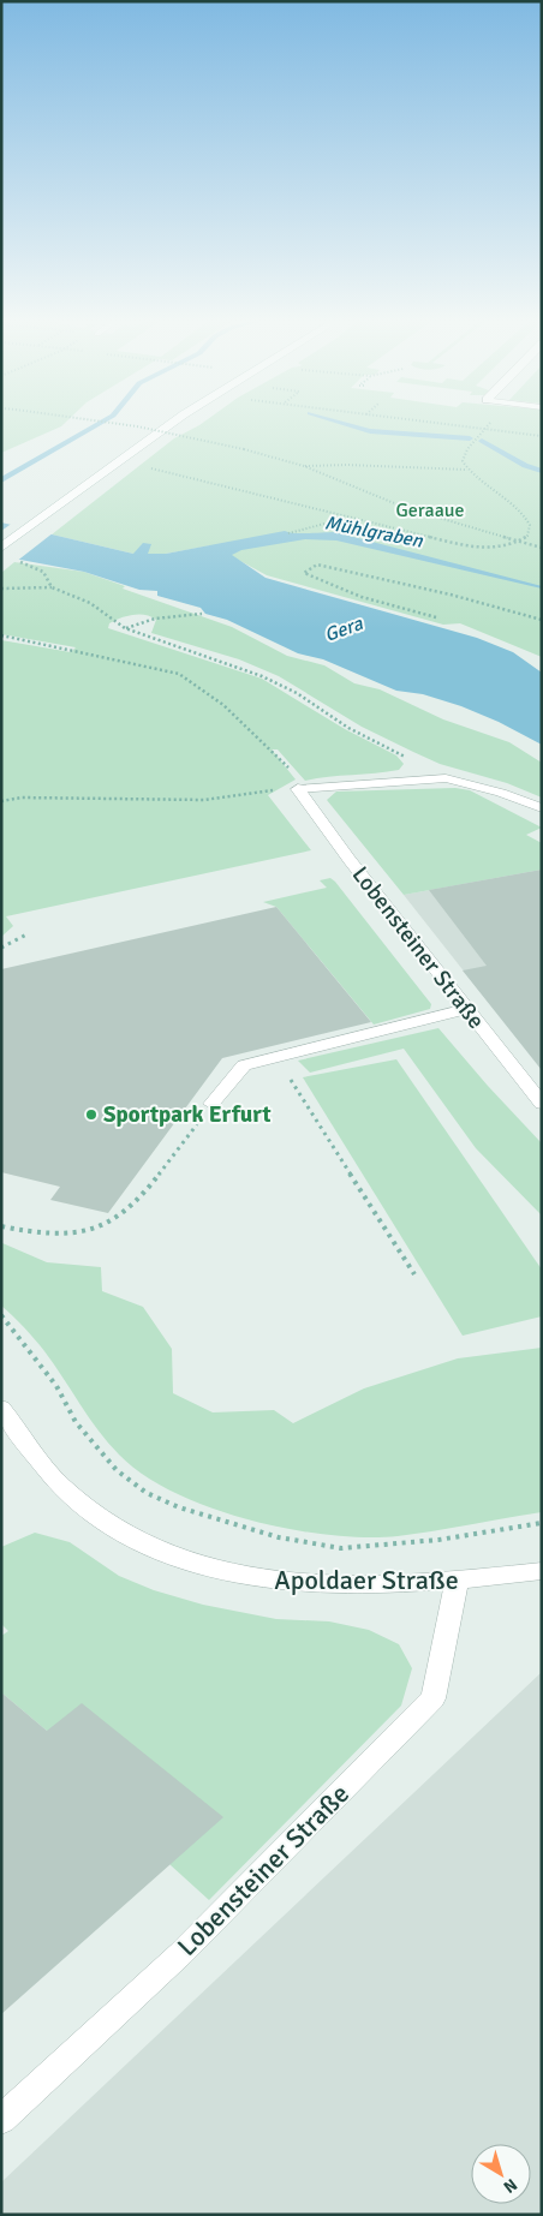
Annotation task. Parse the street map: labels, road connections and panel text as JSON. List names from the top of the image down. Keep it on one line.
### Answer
{"streets":{"street":["Lobensteiner Straße","Apoldaer Straße"]},"crossings":[["Lobensteiner Straße","Apoldaer Straße"]],"water":["Mühlgraben","Gera"],"parks":["Geraaue"],"places":["Sportpark Erfurt"],"north":"bottom right"}
